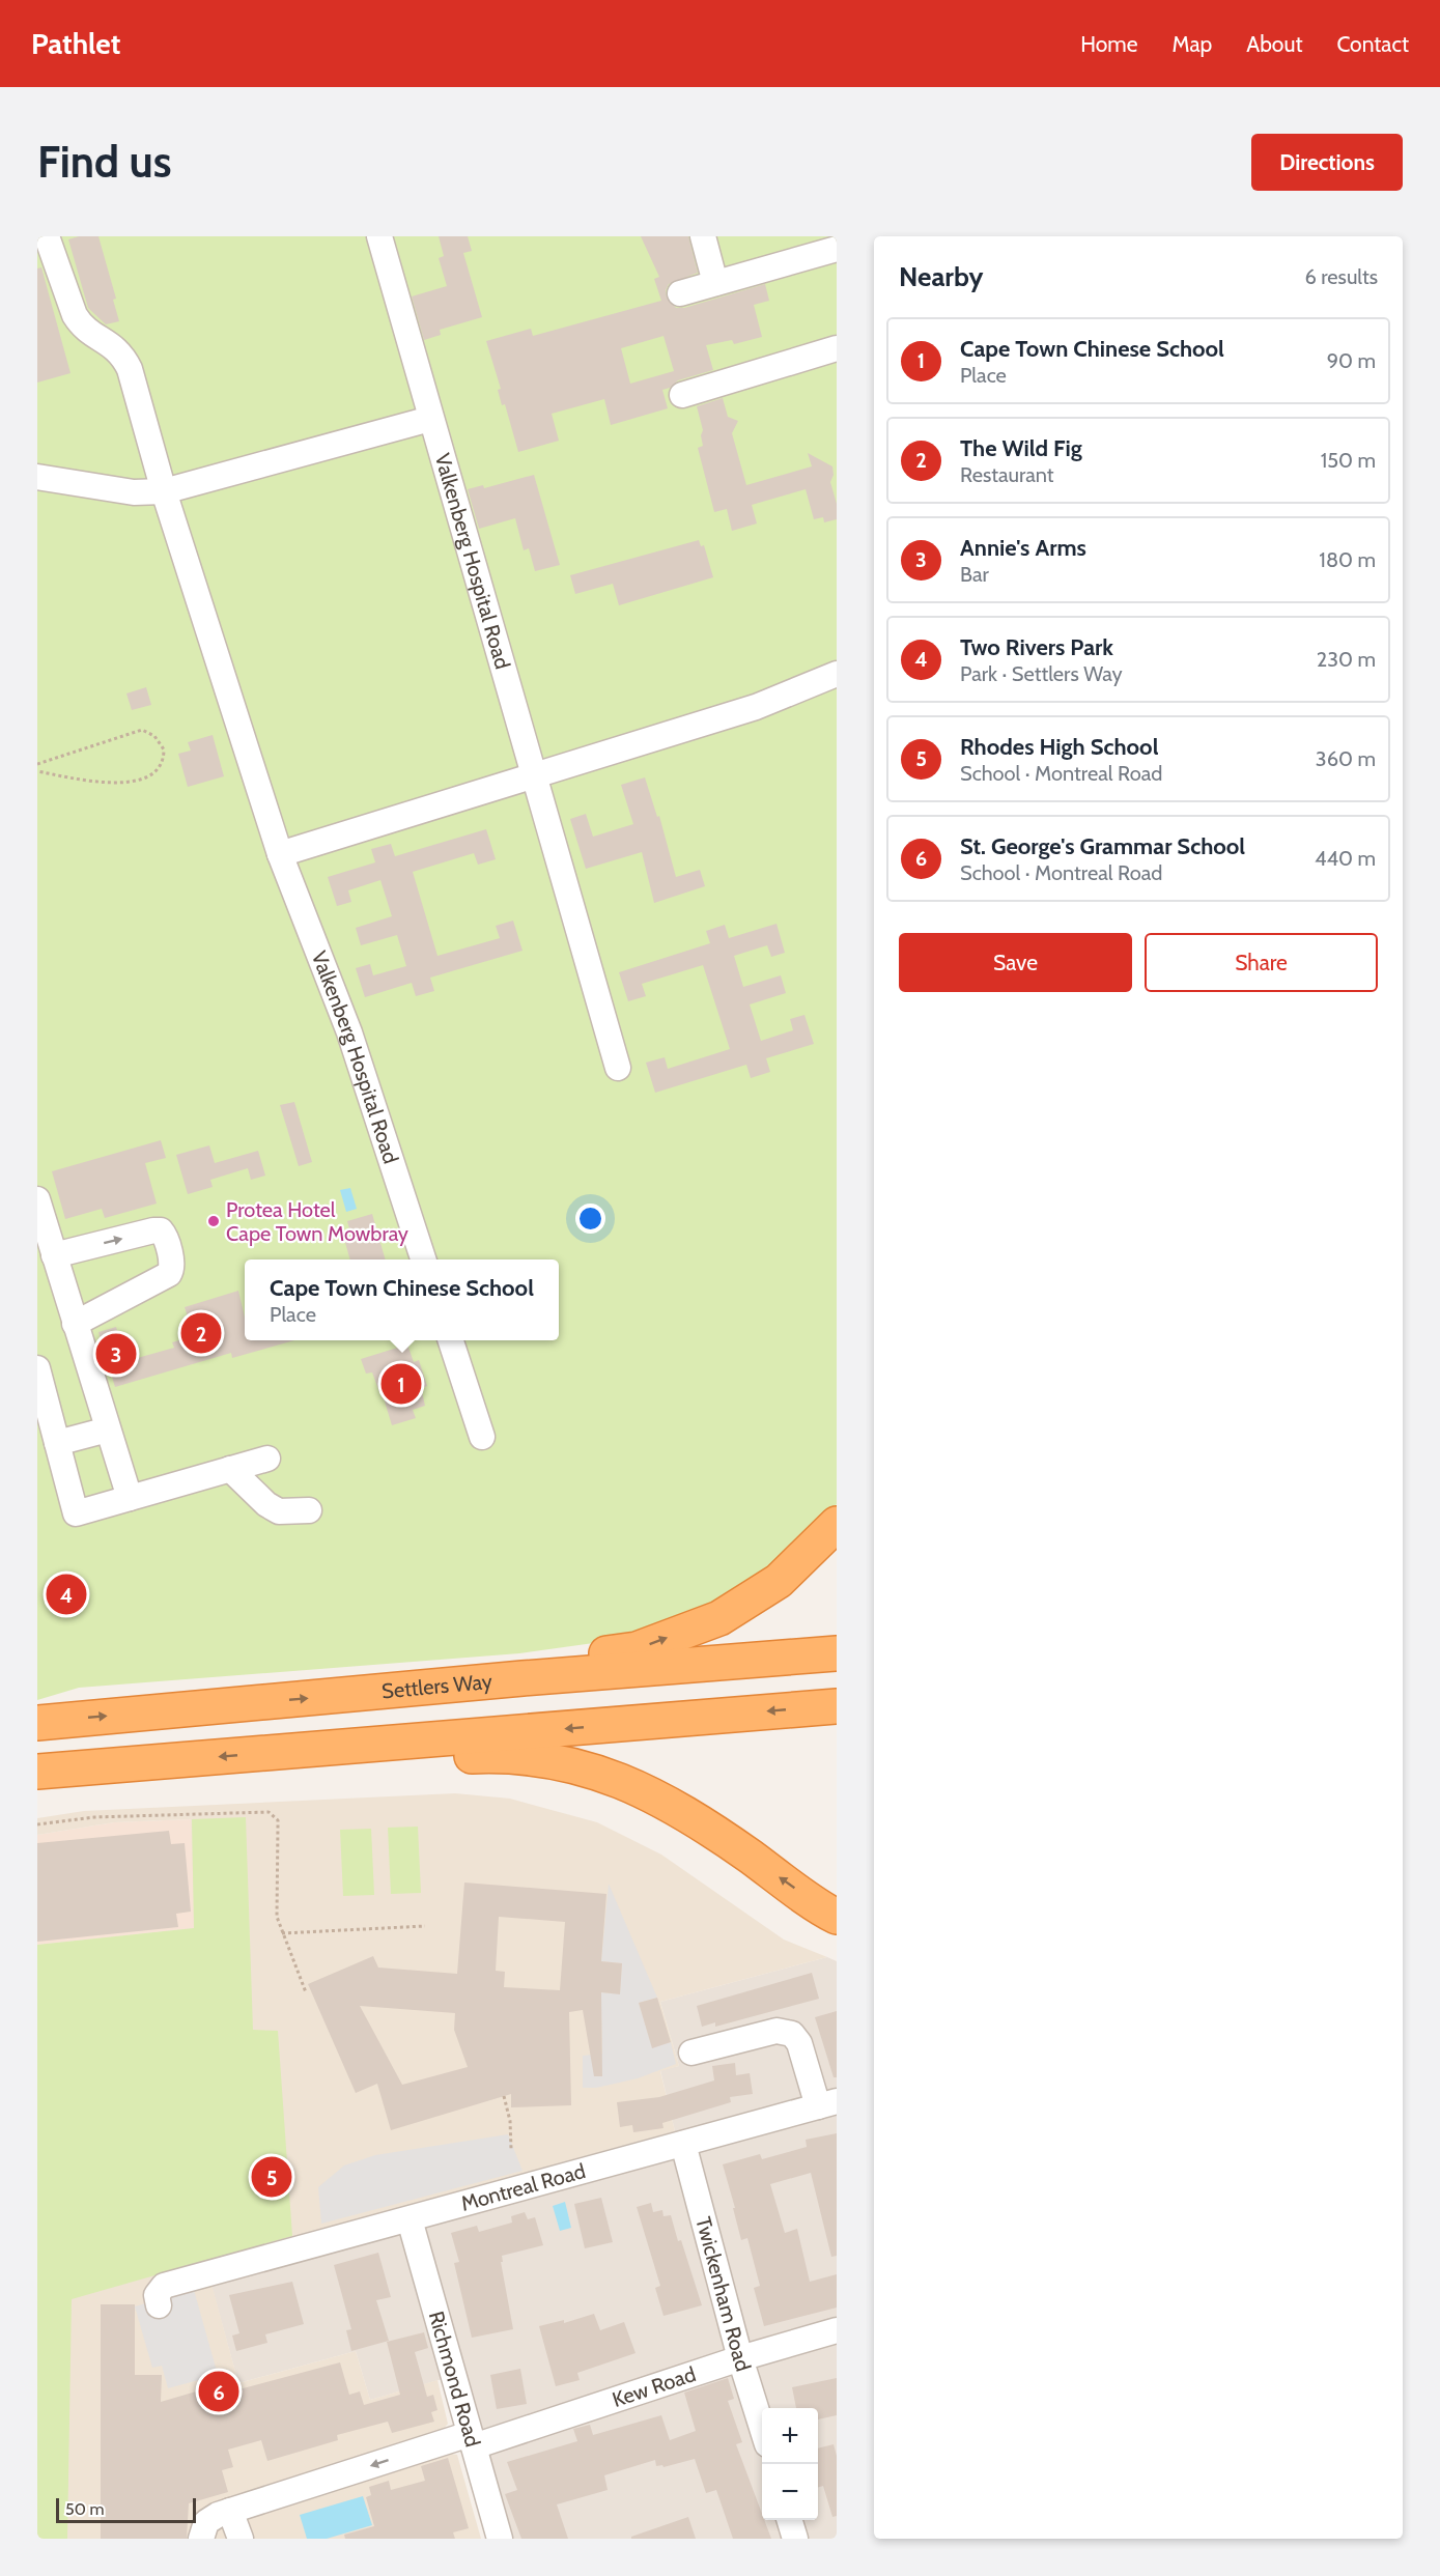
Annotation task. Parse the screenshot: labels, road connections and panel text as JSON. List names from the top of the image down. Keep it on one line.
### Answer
{"streets":{"highway":["Settlers Way"],"street":["Valkenberg Hospital Road","Montreal Road","Twickenham Road","Richmond Road","Kew Road"]},"crossings":[["Montreal Road","Twickenham Road"],["Montreal Road","Richmond Road"],["Twickenham Road","Kew Road"],["Richmond Road","Kew Road"]],"one_way":["Kew Road"],"places":["Protea Hotel Cape Town Mowbray"],"scale_bar":"50 m","page":{"header":"Pathlet","nav":["Home","Map","About","Contact"],"buttons":["Directions",["Save","Share"]],"title":"Find us","heading":["Nearby","6 results"],"list":[{"mark":"1","name":"Cape Town Chinese School","note":"Place","value":"90 m"},{"mark":"2","name":"The Wild Fig","note":"Restaurant","value":"150 m"},{"mark":"3","name":"Annie's Arms","note":"Bar","value":"180 m"},{"mark":"4","name":"Two Rivers Park","note":"Park · Settlers Way","value":"230 m"},{"mark":"5","name":"Rhodes High School","note":"School · Montreal Road","value":"360 m"},{"mark":"6","name":"St. George's Grammar School","note":"School · Montreal Road","value":"440 m"}],"popup":["Cape Town Chinese School","Place"],"pins":["2","3","1","4","5","6"],"map_buttons":["+","−"],"scale":"50 m"}}
